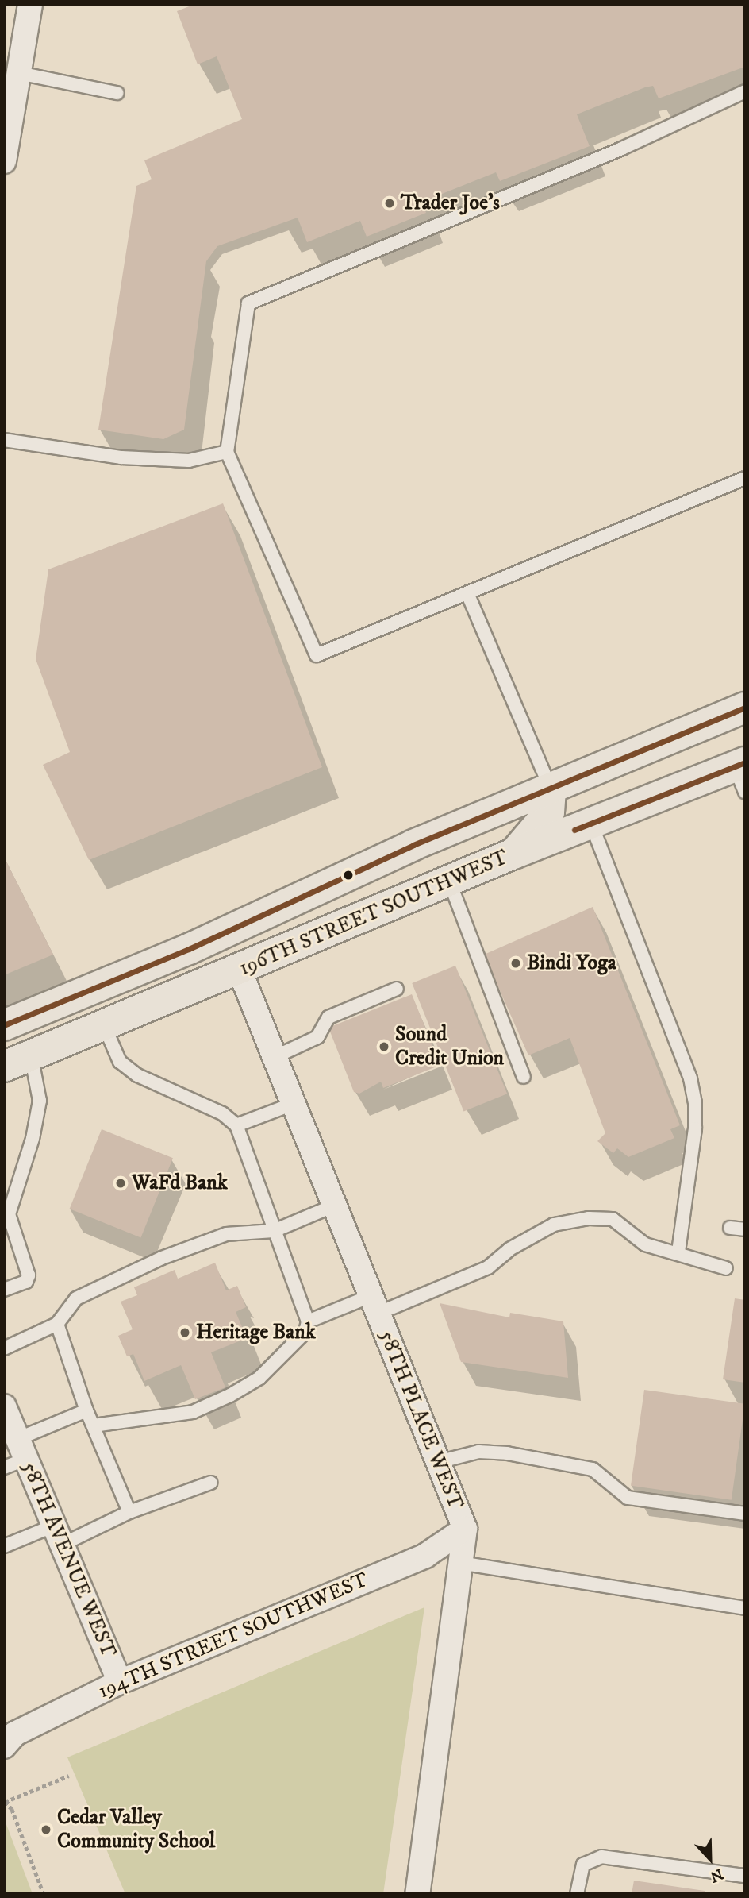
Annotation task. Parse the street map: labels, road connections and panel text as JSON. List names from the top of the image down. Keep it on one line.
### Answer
{"streets":{"main road":["196TH STREET SOUTHWEST"],"street":["58TH PLACE WEST","58TH AVENUE WEST","194TH STREET SOUTHWEST"]},"crossings":[["196TH STREET SOUTHWEST","58TH PLACE WEST"],["58TH PLACE WEST","194TH STREET SOUTHWEST"],["58TH AVENUE WEST","194TH STREET SOUTHWEST"]],"places":["Trader Joe's","Bindi Yoga","Sound Credit Union","WaFd Bank","Heritage Bank","Cedar Valley Community School"],"north":"bottom"}
